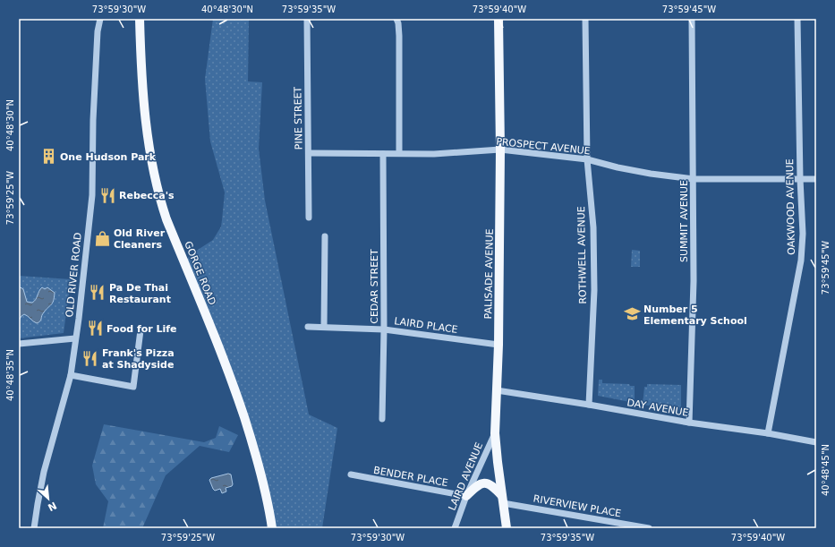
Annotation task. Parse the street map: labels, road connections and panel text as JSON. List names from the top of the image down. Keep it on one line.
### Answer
{"streets":{"main road":["GORGE ROAD","PALISADE AVENUE"],"street":["PINE STREET","PROSPECT AVENUE","OAKWOOD AVENUE","SUMMIT AVENUE","ROTHWELL AVENUE","OLD RIVER ROAD","CEDAR STREET","LAIRD PLACE","DAY AVENUE","BENDER PLACE","LAIRD AVENUE","RIVERVIEW PLACE"]},"crossings":[["PINE STREET","PROSPECT AVENUE"],["PROSPECT AVENUE","OAKWOOD AVENUE"],["PROSPECT AVENUE","SUMMIT AVENUE"],["PROSPECT AVENUE","ROTHWELL AVENUE"],["PROSPECT AVENUE","PALISADE AVENUE"],["PROSPECT AVENUE","CEDAR STREET"],["OAKWOOD AVENUE","DAY AVENUE"],["SUMMIT AVENUE","DAY AVENUE"],["ROTHWELL AVENUE","DAY AVENUE"],["PALISADE AVENUE","LAIRD PLACE"],["PALISADE AVENUE","DAY AVENUE"],["PALISADE AVENUE","LAIRD AVENUE"],["PALISADE AVENUE","RIVERVIEW PLACE"],["CEDAR STREET","LAIRD PLACE"],["BENDER PLACE","LAIRD AVENUE"]],"places":{"building":["One Hudson Park"],"restaurant":["Rebecca's","Pa De Thai Restaurant","Food for Life","Frank's Pizza at Shadyside"],"shop":["Old River Cleaners"],"school or university":["Number 5 Elementary School"]},"north":"bottom right","coordinates":["73°59'30\"W","40°48'30\"N","73°59'35\"W","73°59'40\"W","73°59'45\"W","73°59'25\"W","40°48'35\"N","40°48'45\"N"]}
